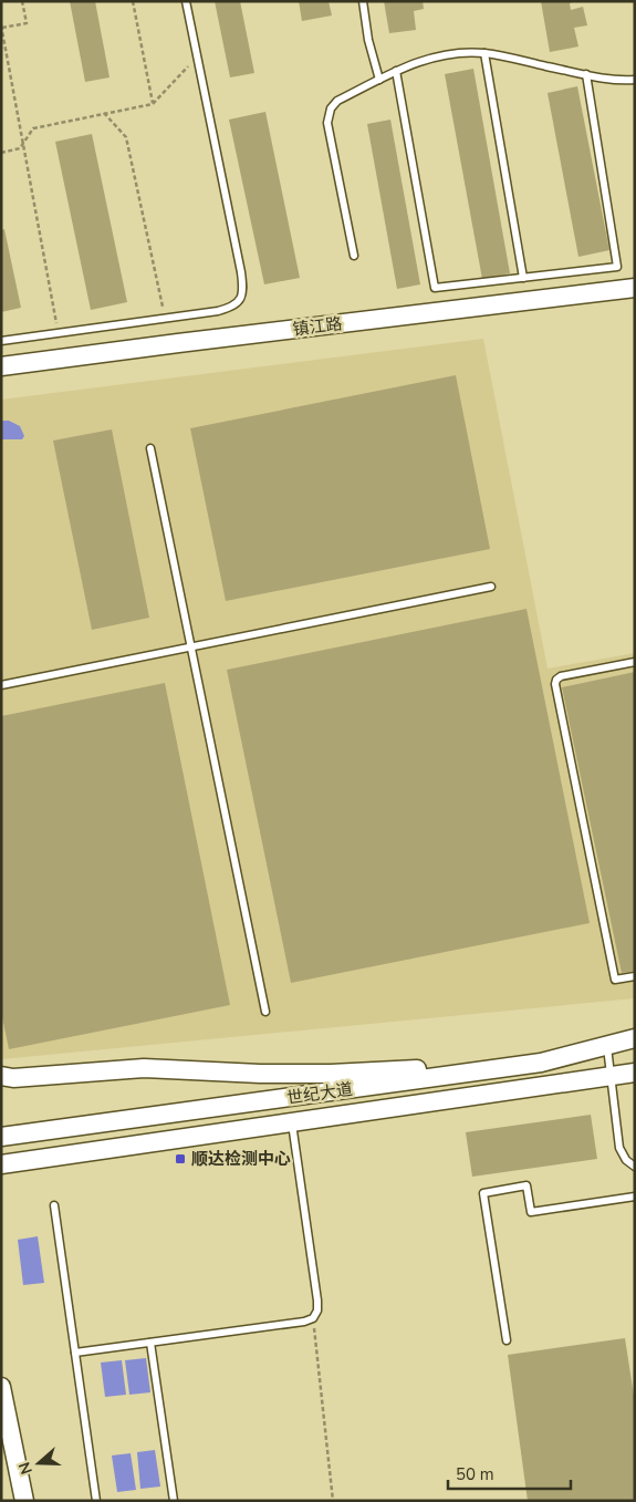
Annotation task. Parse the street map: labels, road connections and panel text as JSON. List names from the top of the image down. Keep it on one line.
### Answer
{"streets":{"street":["镇江路","世纪大道"]},"places":{"transit":["顺达检测中心"]},"scale_bar":"50 m","north":"left"}
